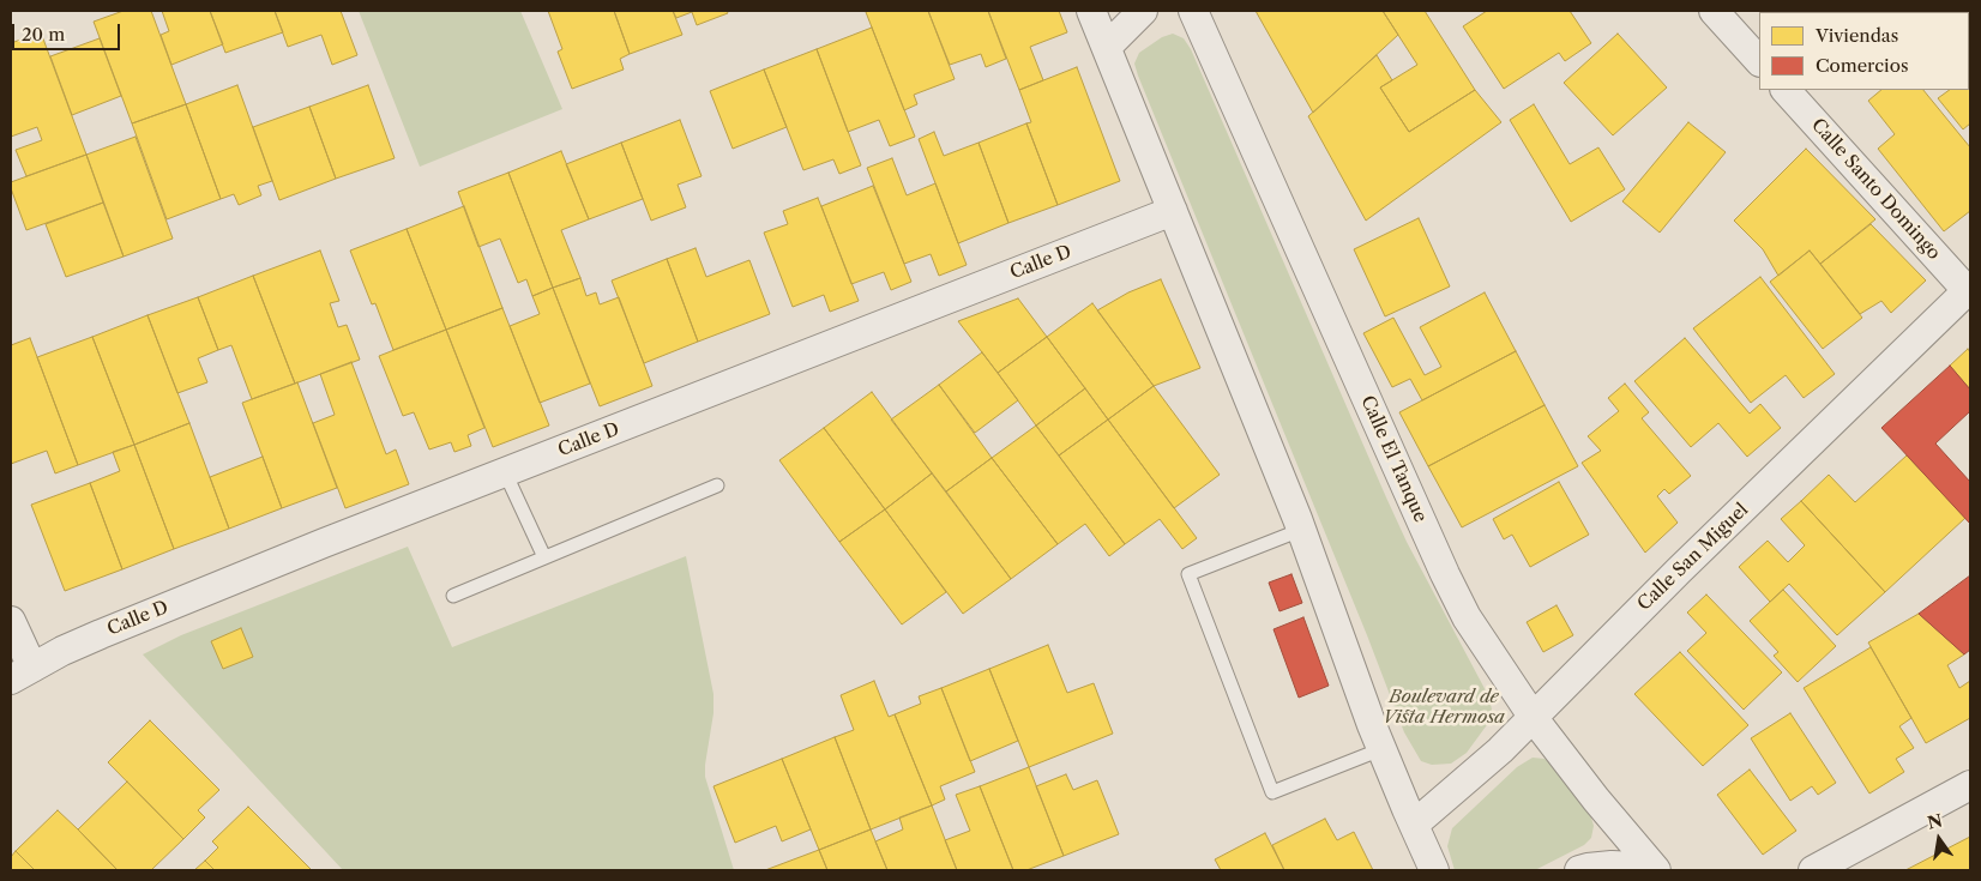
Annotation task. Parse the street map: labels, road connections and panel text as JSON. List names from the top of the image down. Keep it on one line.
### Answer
{"streets":{"street":["Calle Santo Domingo","Calle D","Calle El Tanque","Calle San Miguel"]},"crossings":[["Calle Santo Domingo","Calle San Miguel"],["Calle El Tanque","Calle San Miguel"]],"parks":["Boulevard de Vista Hermosa"],"legend":["Viviendas","Comercios"],"scale_bar":"20 m","north":"top"}
